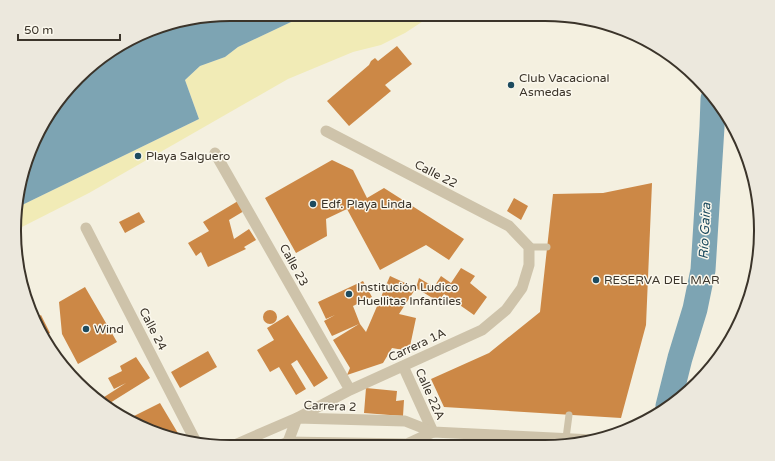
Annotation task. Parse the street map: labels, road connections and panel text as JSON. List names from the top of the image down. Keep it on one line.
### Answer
{"streets":{"street":["Calle 22","Calle 23","Calle 24","Carrera 1A","Calle 22A","Carrera 2"]},"crossings":[["Calle 22","Carrera 1A"],["Calle 23","Carrera 1A"],["Carrera 1A","Calle 22A"],["Carrera 1A","Carrera 2"],["Calle 22A","Carrera 2"]],"water":["Río Gaira"],"places":["Club Vacacional Asmedas","Playa Salguero","Edf. Playa Linda","RESERVA DEL MAR","Institución Ludico Huellitas Infantiles","Wind"],"scale_bar":"50 m"}
